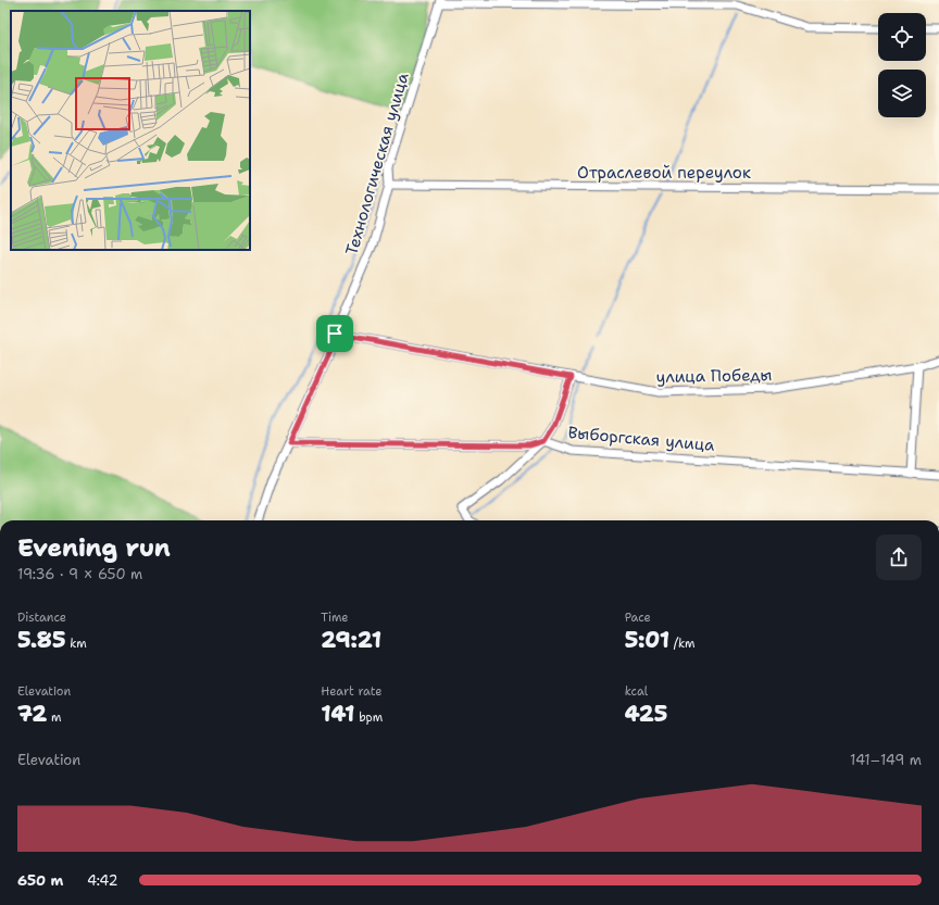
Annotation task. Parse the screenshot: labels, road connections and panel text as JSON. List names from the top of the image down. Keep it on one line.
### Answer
{"streets":{"street":["Технологическая улица","Отраслевой переулок","улица Победы","Выборгская улица"]},"crossings":[["Технологическая улица","Отраслевой переулок"],["Технологическая улица","улица Победы"],["Технологическая улица","Выборгская улица"]],"page":{"heading":["Evening run","19:36 · 9 × 650 m"],"stats":[["Distance","5.85 km"],["Time","29:21"],["Pace","5:01 /km"],["Elevation","72 m"],["Heart rate","141 bpm"],["kcal","425"]],"chart":["Elevation","141–149 m"],"list":[{"name":"650 m","note":"4:42"}]}}
